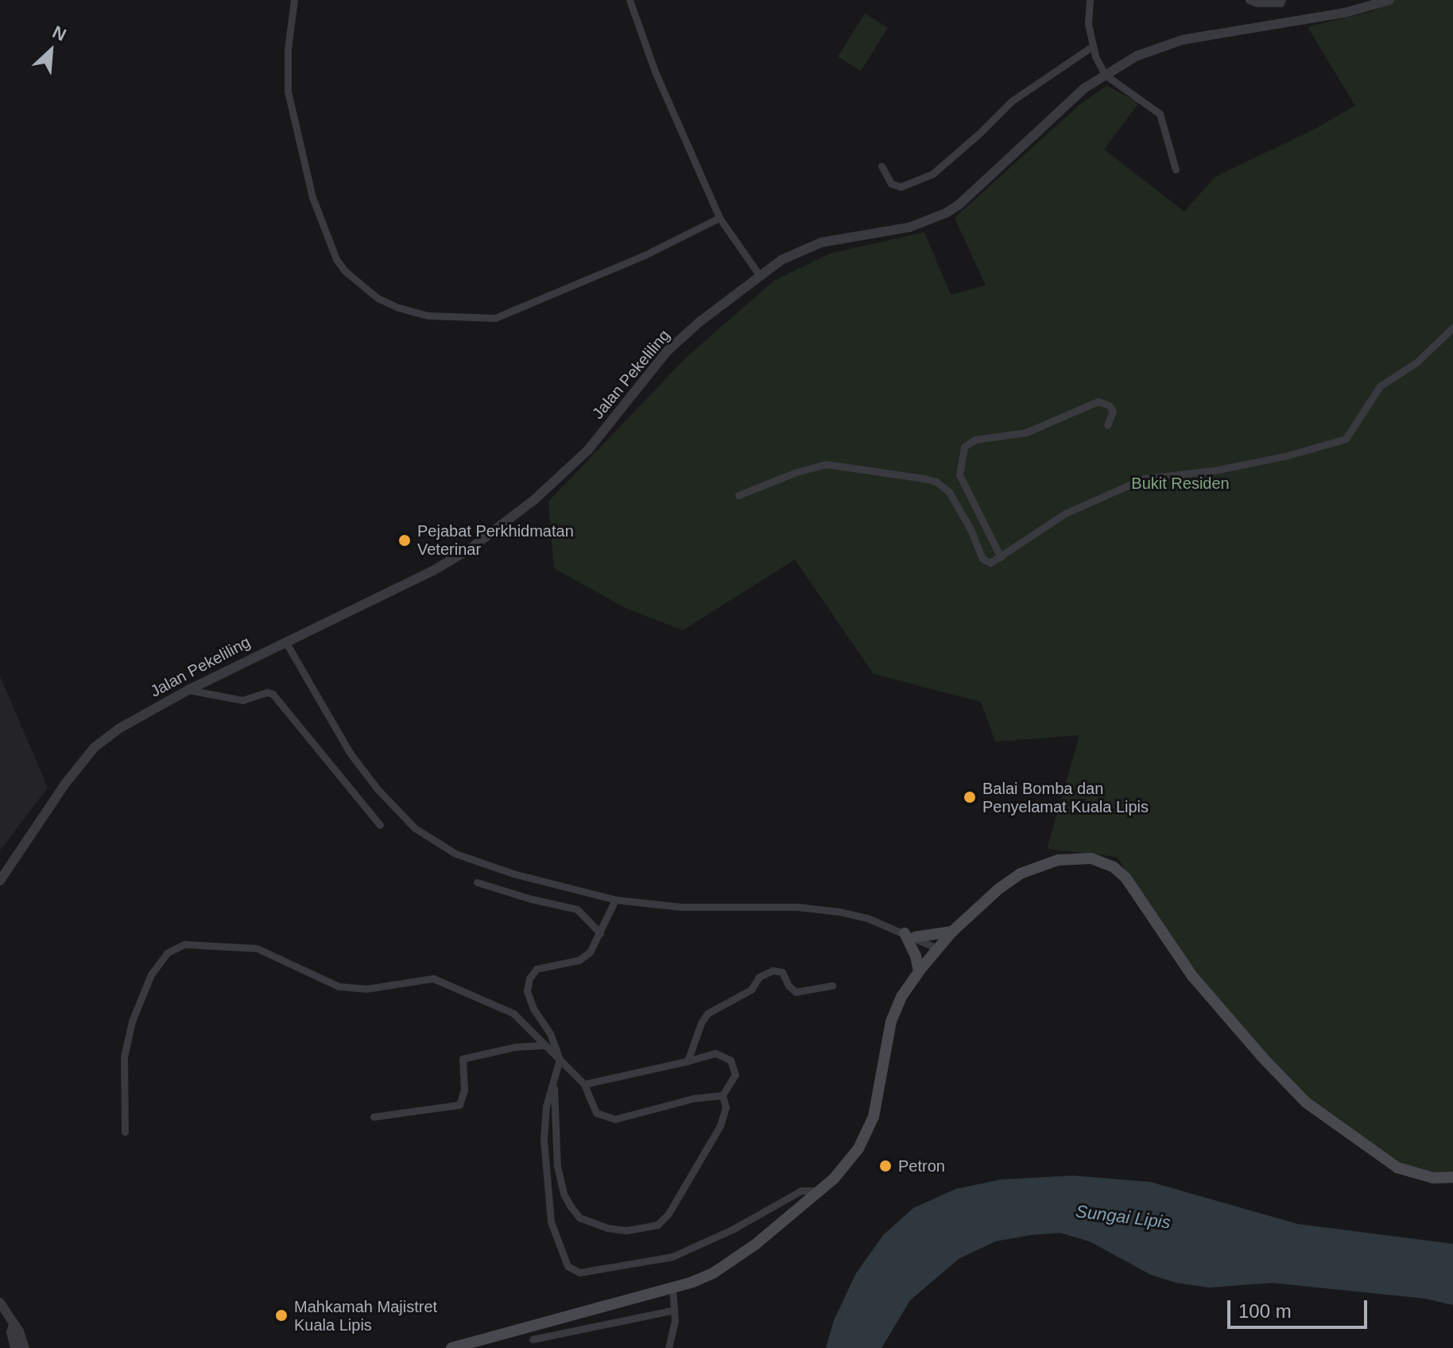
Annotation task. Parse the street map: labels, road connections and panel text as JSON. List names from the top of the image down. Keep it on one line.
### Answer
{"streets":{"street":["Jalan Pekeliling"]},"water":["Sungai Lipis"],"parks":["Bukit Residen"],"places":["Pejabat Perkhidmatan Veterinar","Balai Bomba dan Penyelamat Kuala Lipis","Petron","Mahkamah Majistret Kuala Lipis"],"scale_bar":"100 m","north":"top right"}
